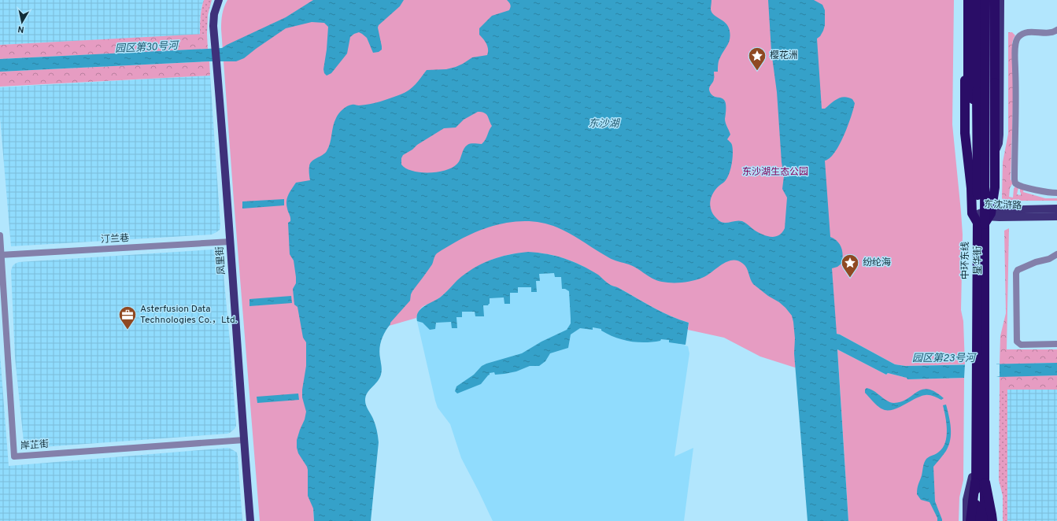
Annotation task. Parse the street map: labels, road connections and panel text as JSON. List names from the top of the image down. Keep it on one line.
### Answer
{"streets":{"highway":["中环东线"],"main road":["东沈浒路","凤里街","星华街"],"street":["汀兰巷","岸芷街"]},"crossings":[["东沈浒路","中环东线"],["东沈浒路","星华街"],["汀兰巷","凤里街"],["汀兰巷","岸芷街"],["凤里街","岸芷街"],["中环东线","星华街"]],"water":["园区第30号河","东沙湖","园区第23号河"],"parks":["东沙湖生态公园"],"places":{"place":["樱花洲","纷纶海"],"office":["Asterfusion Data Technologies Co.，Ltd."]},"north":"bottom"}
